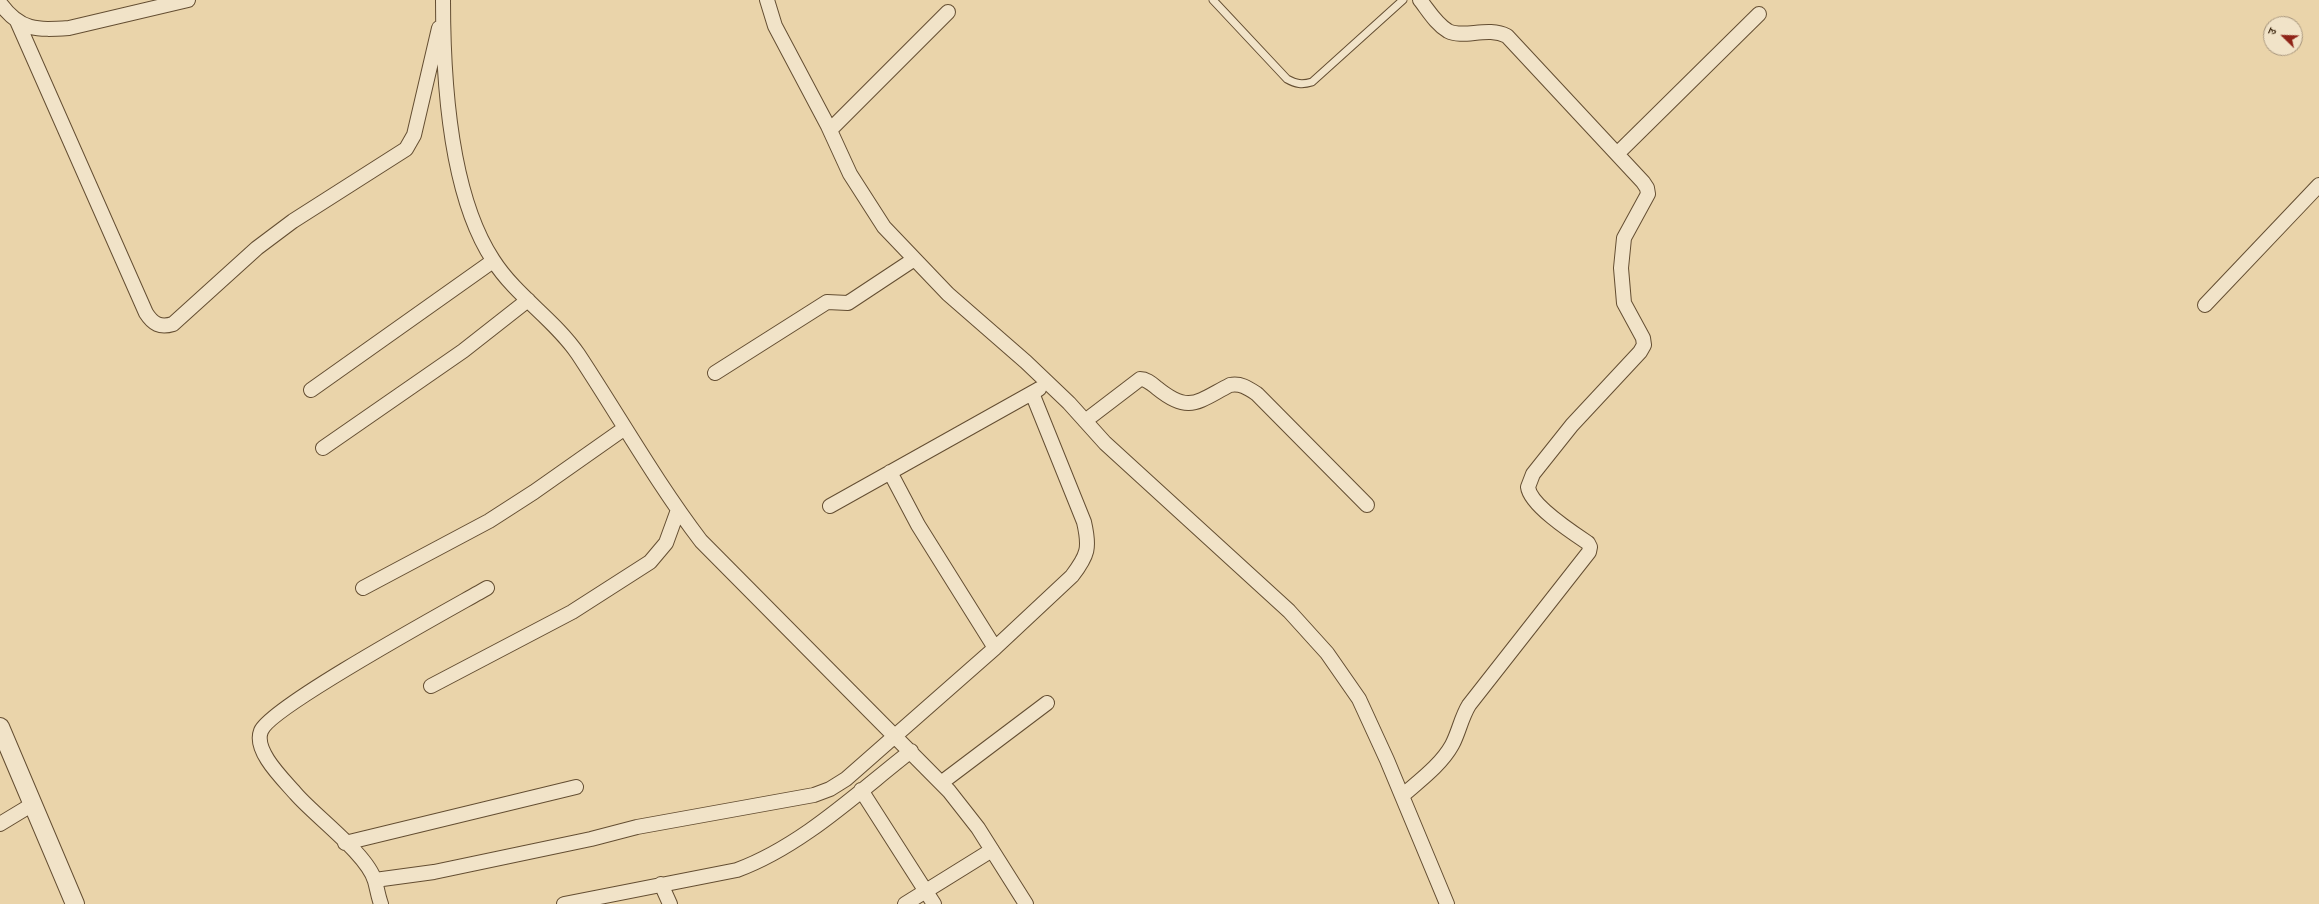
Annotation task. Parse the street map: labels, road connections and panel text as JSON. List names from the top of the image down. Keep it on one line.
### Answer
{"north":"top left"}
